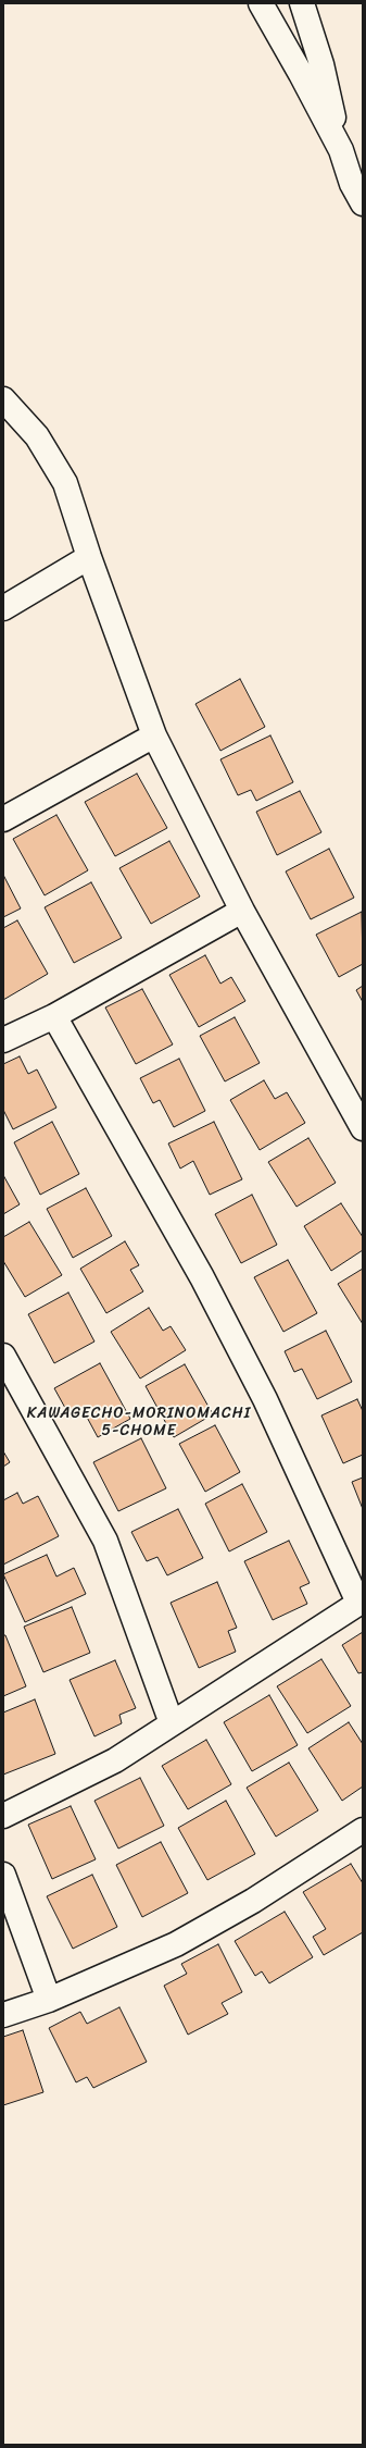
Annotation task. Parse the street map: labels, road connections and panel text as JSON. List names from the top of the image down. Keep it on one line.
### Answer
{"districts":["KAWAGECHO-MORINOMACHI 5-CHOME"]}
